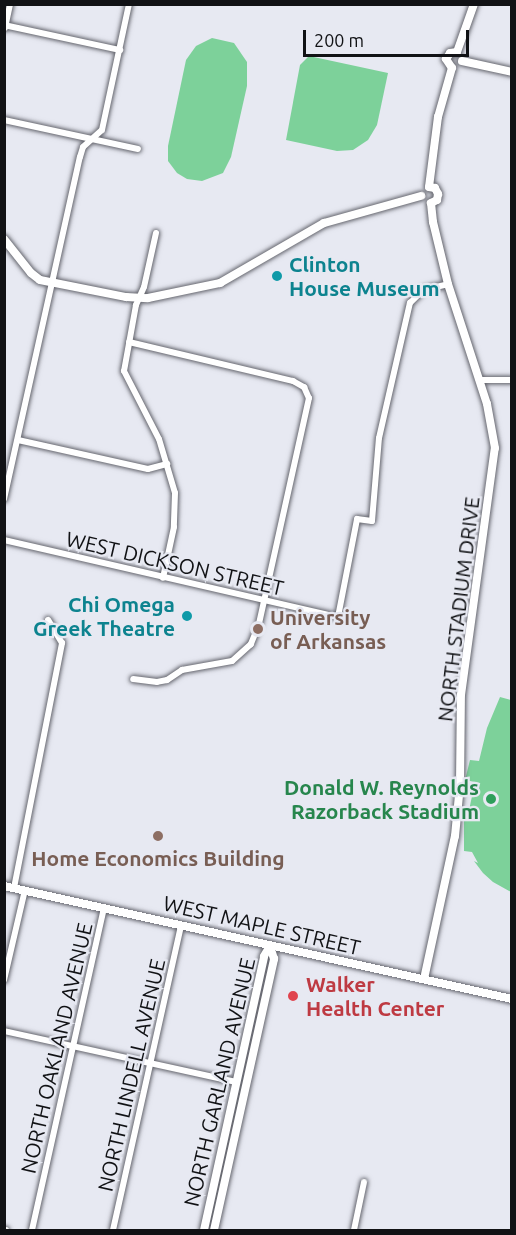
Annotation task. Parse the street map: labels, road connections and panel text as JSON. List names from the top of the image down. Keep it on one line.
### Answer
{"streets":{"street":["WEST DICKSON STREET","NORTH STADIUM DRIVE","WEST MAPLE STREET","NORTH OAKLAND AVENUE","NORTH LINDELL AVENUE","NORTH GARLAND AVENUE"]},"crossings":[["WEST DICKSON STREET","NORTH STADIUM DRIVE"],["NORTH STADIUM DRIVE","WEST MAPLE STREET"],["WEST MAPLE STREET","NORTH OAKLAND AVENUE"],["WEST MAPLE STREET","NORTH LINDELL AVENUE"],["WEST MAPLE STREET","NORTH GARLAND AVENUE"]],"places":["Clinton House Museum","Chi Omega Greek Theatre","University of Arkansas","Donald W. Reynolds Razorback Stadium","Home Economics Building","Walker Health Center"],"scale_bar":"200 m"}
